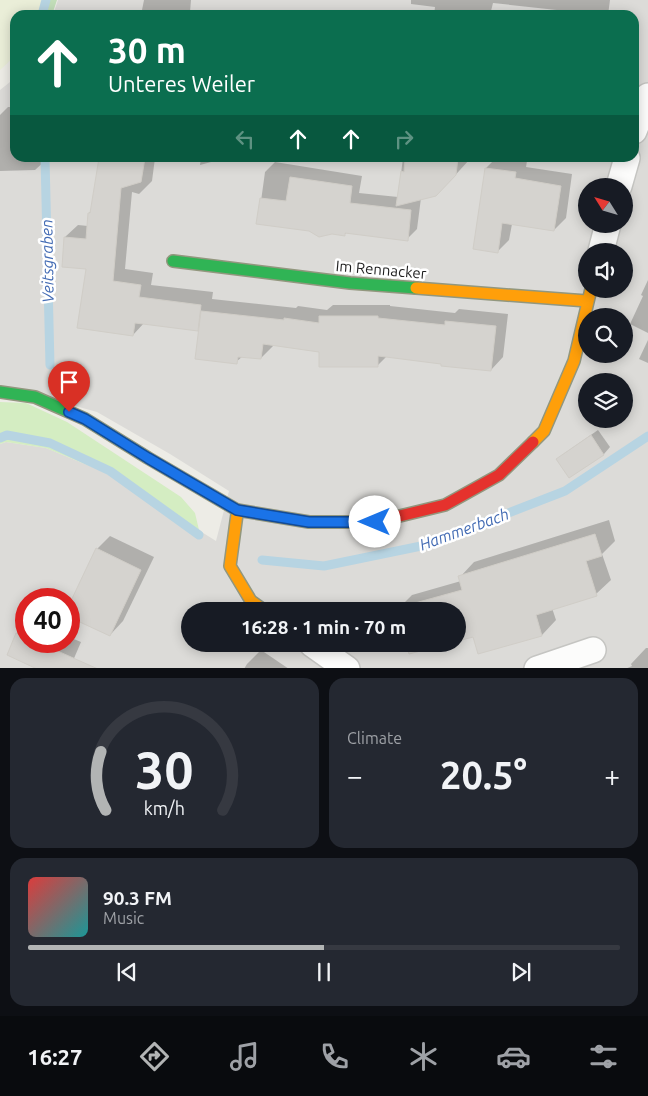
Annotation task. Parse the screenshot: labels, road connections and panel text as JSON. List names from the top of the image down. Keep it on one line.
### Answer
{"streets":{"street":["Im Rennacker"]},"water":["Veitsgraben","Hammerbach"],"north":"top left","page":{"turn":["30 m","Unteres Weiler"],"limit":"40","trip":"16:28 · 1 min · 70 m","tile":"Climate","heat":["−","20.5°","+"],"song":["90.3 FM","Music"],"tabs":"16:27","gauge":["30","km/h"]}}
